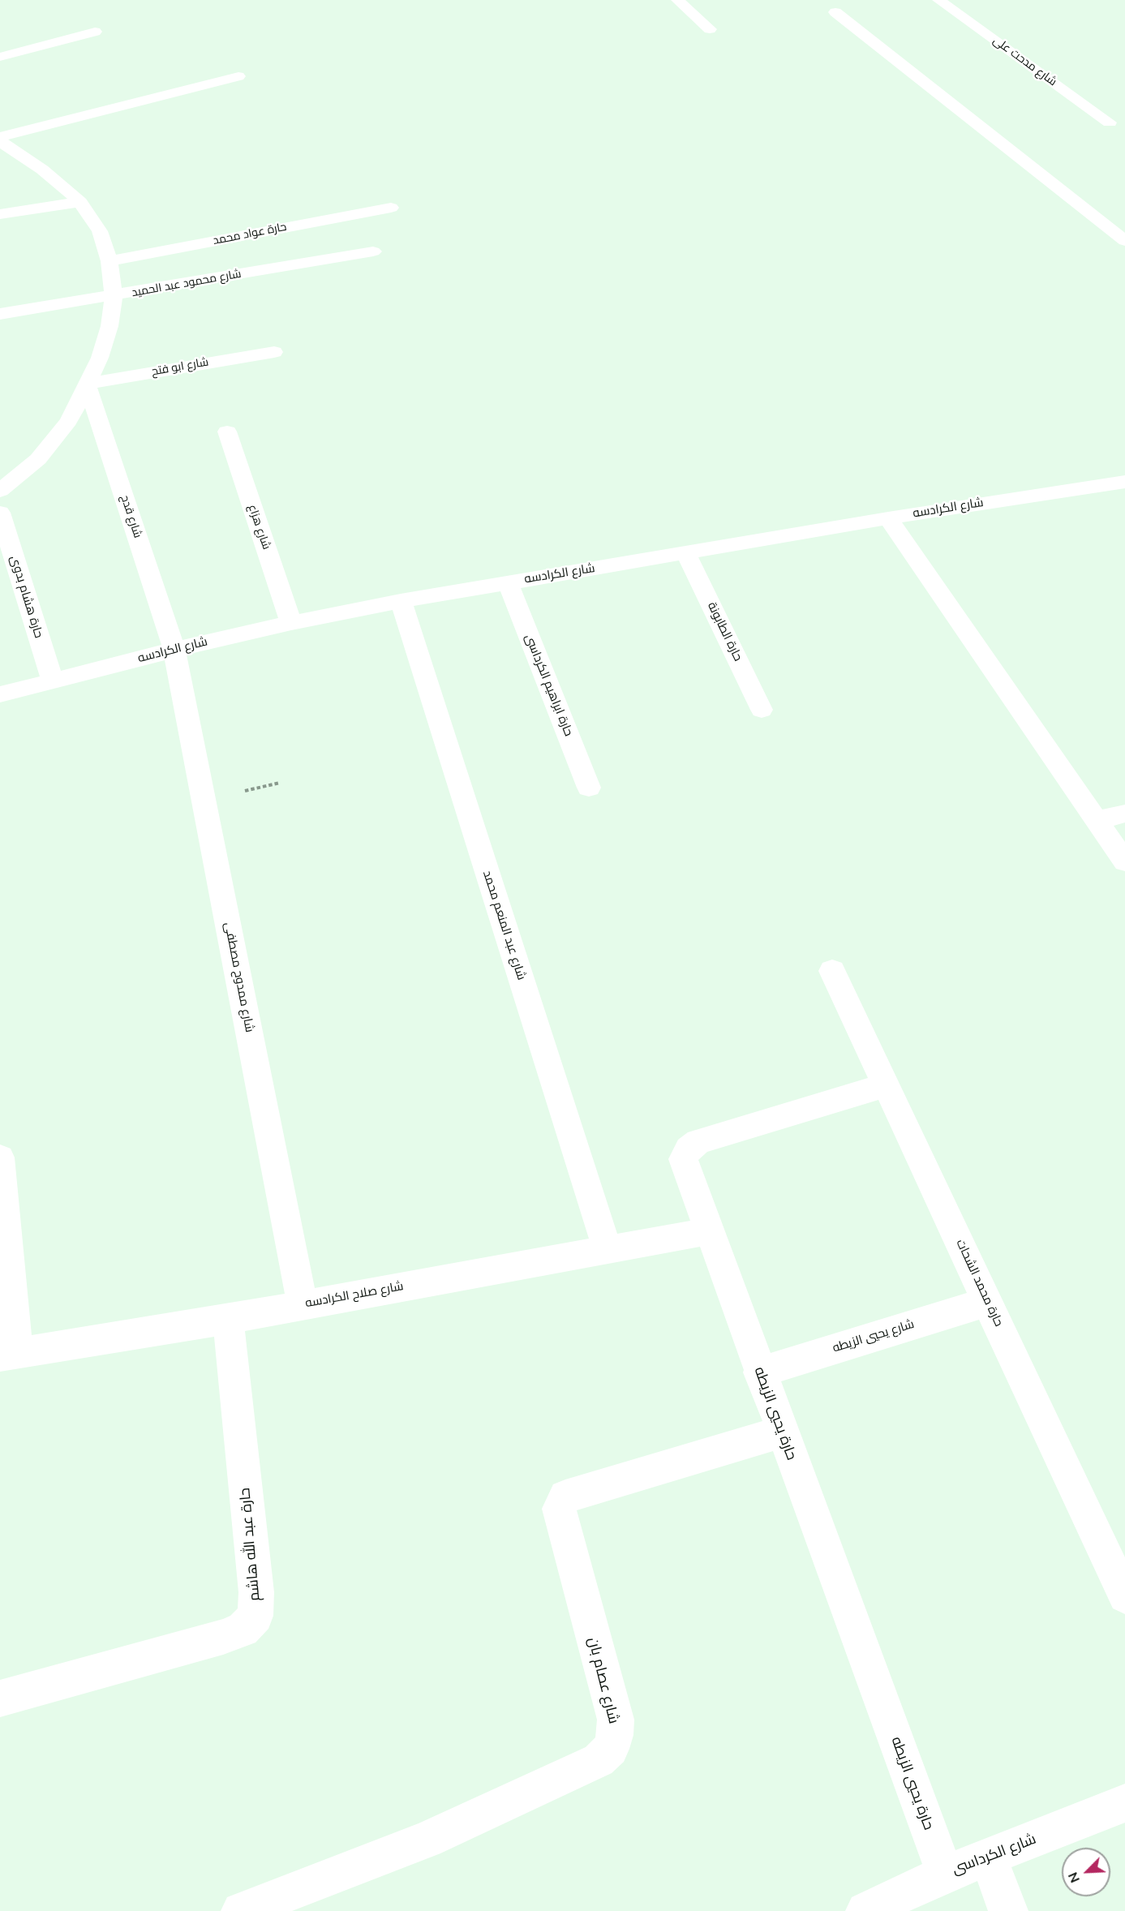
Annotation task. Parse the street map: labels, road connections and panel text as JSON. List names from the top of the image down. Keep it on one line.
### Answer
{"streets":{"street":["شارع مدحت على","حارة عواد محمد","شارع محمود عبد الحميد","شارع ابو فتح","شارع الكرادسه","شارع قدح","شارع هزاع","حارة هشام بدوى","حارة الطابونة","حارة ابراهيم الكرداسى","شارع عبد المنعم محمد","شارع ممدوح مصطفى","حارة محمد الشحات","شارع صلاح الكرادسه","شارع يحيي الزيطه","حارة يحيي الزيطه","حارة عبد الله هاشم","شارع عصام بان","شارع الكرداسى"]},"crossings":[["شارع ابو فتح","شارع قدح"],["شارع الكرادسه","شارع قدح"],["شارع الكرادسه","شارع هزاع"],["شارع الكرادسه","حارة هشام بدوى"],["شارع الكرادسه","حارة الطابونة"],["شارع الكرادسه","حارة ابراهيم الكرداسى"],["شارع الكرادسه","شارع عبد المنعم محمد"],["شارع الكرادسه","شارع ممدوح مصطفى"],["شارع قدح","شارع ممدوح مصطفى"],["شارع عبد المنعم محمد","شارع صلاح الكرادسه"],["شارع ممدوح مصطفى","شارع صلاح الكرادسه"],["حارة محمد الشحات","شارع يحيي الزيطه"],["حارة محمد الشحات","حارة يحيي الزيطه"],["شارع صلاح الكرادسه","حارة يحيي الزيطه"],["شارع صلاح الكرادسه","حارة عبد الله هاشم"],["شارع يحيي الزيطه","حارة يحيي الزيطه"],["حارة يحيي الزيطه","شارع عصام بان"],["حارة يحيي الزيطه","شارع الكرداسى"]],"north":"bottom left"}
